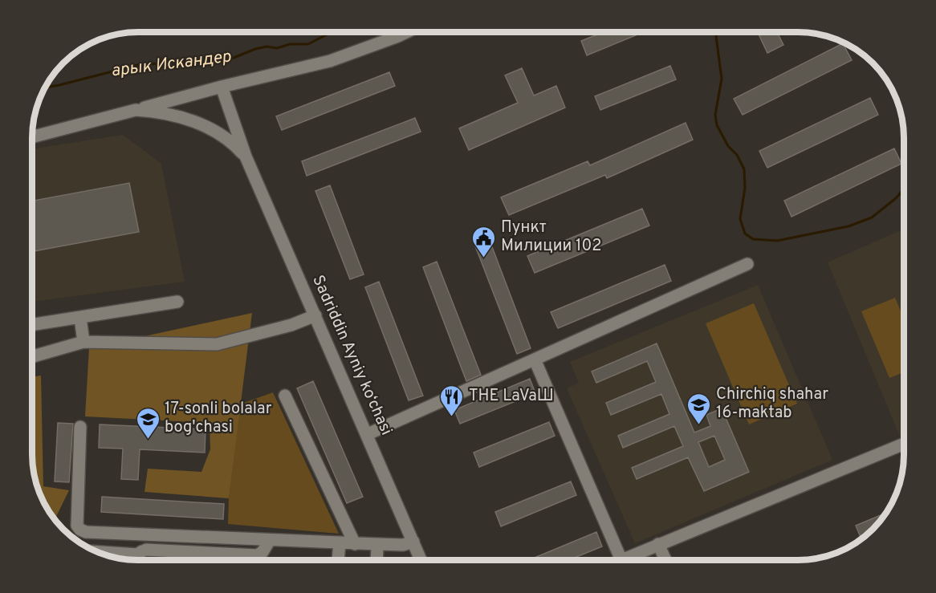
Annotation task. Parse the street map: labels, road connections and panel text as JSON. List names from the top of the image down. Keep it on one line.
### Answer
{"streets":{"street":["Sadriddin Ayniy ko‘chasi"]},"water":["арык Искандер"],"places":{"public building":["Пункт Милиции 102"],"restaurant":["THE LaVaШ"],"school or university":["Chirchiq shahar 16-maktab","17-sonli bolalar bog'chasi"]}}
